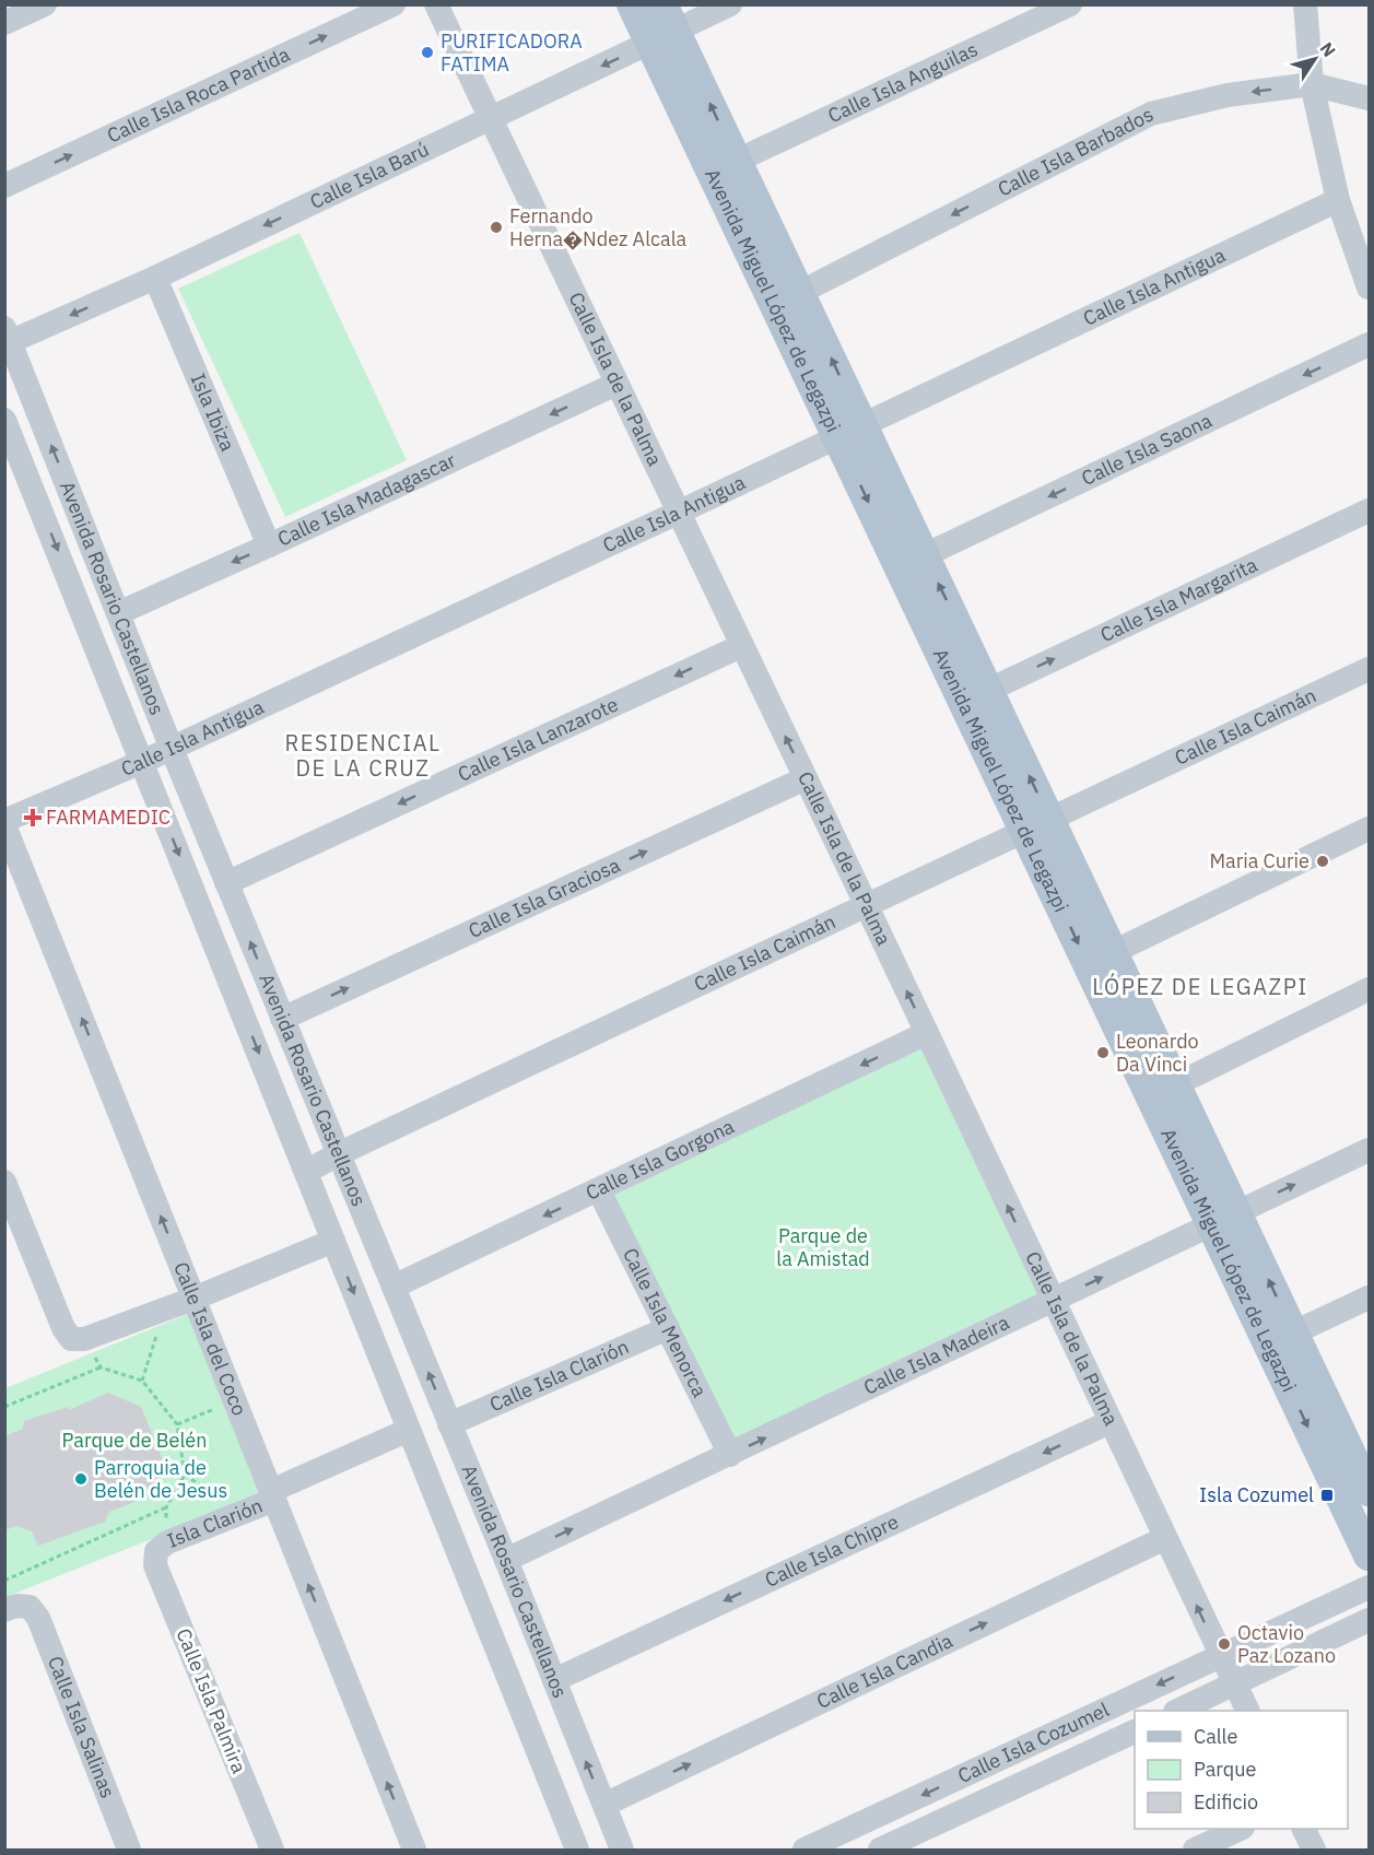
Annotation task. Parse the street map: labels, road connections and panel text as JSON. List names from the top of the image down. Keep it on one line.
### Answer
{"streets":{"main road":["Avenida Miguel López de Legazpi"],"street":["Calle Isla Anguilas","Calle Isla Roca Partida","Calle Isla Barbados","Calle Isla Barú","Calle Isla Antigua","Calle Isla de la Palma","Isla Ibiza","Calle Isla Saona","Calle Isla Madagascar","Avenida Rosario Castellanos","Calle Isla Margarita","Calle Isla Caimán","Calle Isla Lanzarote","Calle Isla Graciosa","Calle Isla Gorgona","Calle Isla Menorca","Calle Isla del Coco","Calle Isla Madeira","Calle Isla Clarión","Isla Clarión","Calle Isla Chipre","Calle Isla Candia","Calle Isla Palmira","Calle Isla Salinas","Calle Isla Cozumel"]},"crossings":[["Calle Isla Anguilas","Avenida Miguel López de Legazpi"],["Calle Isla Barbados","Avenida Miguel López de Legazpi"],["Calle Isla Barú","Avenida Miguel López de Legazpi"],["Calle Isla Barú","Calle Isla de la Palma"],["Calle Isla Barú","Isla Ibiza"],["Calle Isla Barú","Avenida Rosario Castellanos"],["Calle Isla Antigua","Avenida Miguel López de Legazpi"],["Calle Isla Antigua","Calle Isla de la Palma"],["Calle Isla Antigua","Avenida Rosario Castellanos"],["Calle Isla Antigua","Calle Isla del Coco"],["Avenida Miguel López de Legazpi","Calle Isla Saona"],["Avenida Miguel López de Legazpi","Calle Isla Margarita"],["Avenida Miguel López de Legazpi","Calle Isla Caimán"],["Avenida Miguel López de Legazpi","Calle Isla Madeira"],["Calle Isla de la Palma","Calle Isla Madagascar"],["Calle Isla de la Palma","Calle Isla Caimán"],["Calle Isla de la Palma","Calle Isla Lanzarote"],["Calle Isla de la Palma","Calle Isla Graciosa"],["Calle Isla de la Palma","Calle Isla Gorgona"],["Calle Isla de la Palma","Calle Isla Madeira"],["Calle Isla de la Palma","Calle Isla Chipre"],["Calle Isla de la Palma","Calle Isla Candia"],["Calle Isla de la Palma","Calle Isla Cozumel"],["Isla Ibiza","Calle Isla Madagascar"],["Calle Isla Madagascar","Avenida Rosario Castellanos"],["Avenida Rosario Castellanos","Calle Isla Caimán"],["Avenida Rosario Castellanos","Calle Isla Lanzarote"],["Avenida Rosario Castellanos","Calle Isla Graciosa"],["Avenida Rosario Castellanos","Calle Isla Gorgona"],["Avenida Rosario Castellanos","Calle Isla Madeira"],["Avenida Rosario Castellanos","Calle Isla Clarión"],["Avenida Rosario Castellanos","Isla Clarión"],["Avenida Rosario Castellanos","Calle Isla Chipre"],["Avenida Rosario Castellanos","Calle Isla Candia"],["Calle Isla Gorgona","Calle Isla Menorca"],["Calle Isla Menorca","Calle Isla Madeira"],["Calle Isla Menorca","Calle Isla Clarión"],["Calle Isla del Coco","Isla Clarión"],["Isla Clarión","Calle Isla Palmira"]],"one_way":["Calle Isla Roca Partida","Calle Isla Barbados","Calle Isla Barú","Calle Isla de la Palma","Calle Isla Saona","Calle Isla Madagascar","Calle Isla Margarita","Calle Isla Lanzarote","Calle Isla Graciosa","Calle Isla Gorgona","Calle Isla del Coco","Calle Isla Madeira","Calle Isla Chipre","Calle Isla Candia"],"districts":["RESIDENCIAL DE LA CRUZ","LÓPEZ DE LEGAZPI"],"parks":["Parque de la Amistad","Parque de Belén"],"places":{"other":["PURIFICADORA FATIMA","Fernando Herna�Ndez Alcala","Maria Curie","Leonardo Da Vinci","Parroquia de Belén de Jesus","Octavio Paz Lozano"],"health":["FARMAMEDIC"],"transit":["Isla Cozumel"]},"legend":["Calle","Parque","Edificio"],"north":"top right"}
